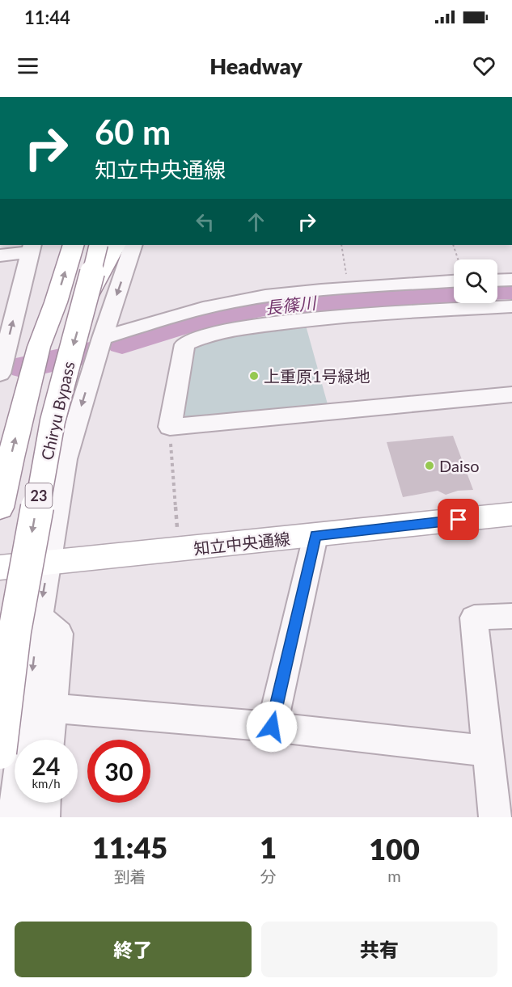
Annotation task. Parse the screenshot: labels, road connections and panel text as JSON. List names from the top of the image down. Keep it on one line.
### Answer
{"streets":{"main road":["Chiryu Bypass","23","知立中央通線"]},"water":["長篠川"],"places":["上重原1号緑地","Daiso"],"page":{"status":"11:44","header":"Headway","turn":["60 m","知立中央通線"],"speed":"24 km/h","limit":"30","eta":["11:45","到着","1","分","100","m"],"buttons":["終了","共有"]}}
